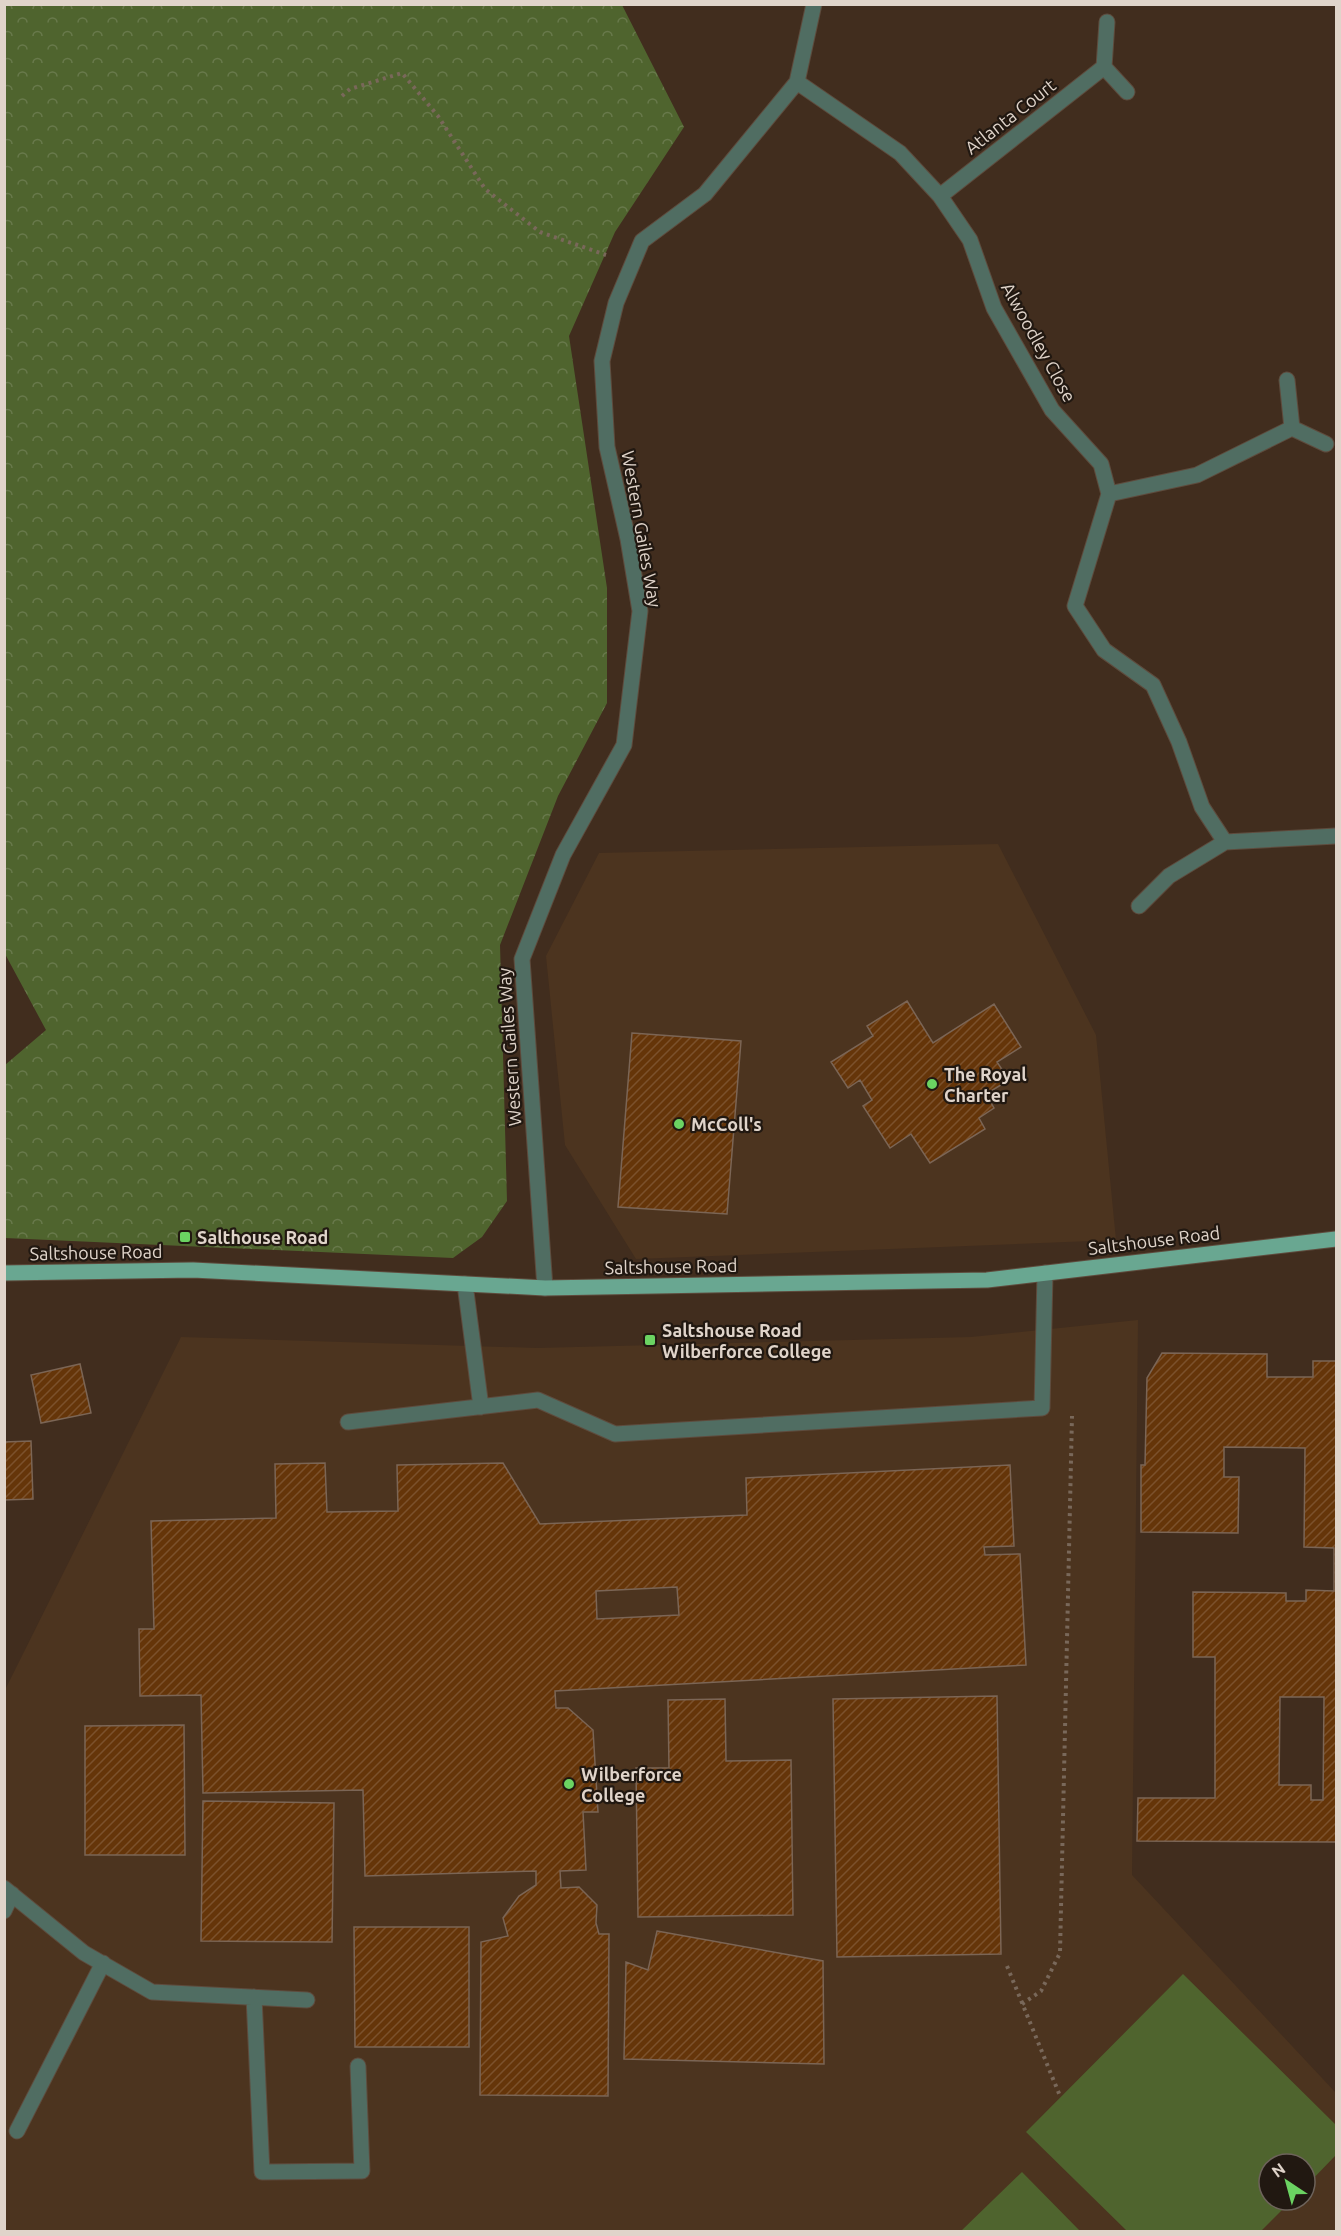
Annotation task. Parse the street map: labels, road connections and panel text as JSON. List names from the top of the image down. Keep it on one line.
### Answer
{"streets":{"main road":["Saltshouse Road"],"street":["Atlanta Court","Alwoodley Close","Western Gailes Way"]},"crossings":[["Atlanta Court","Alwoodley Close"],["Alwoodley Close","Western Gailes Way"],["Western Gailes Way","Saltshouse Road"]],"places":{"other":["The Royal Charter","McColl's","Wilberforce College"],"transit":["Salthouse Road","Saltshouse Road Wilberforce College"]},"north":"top left"}
